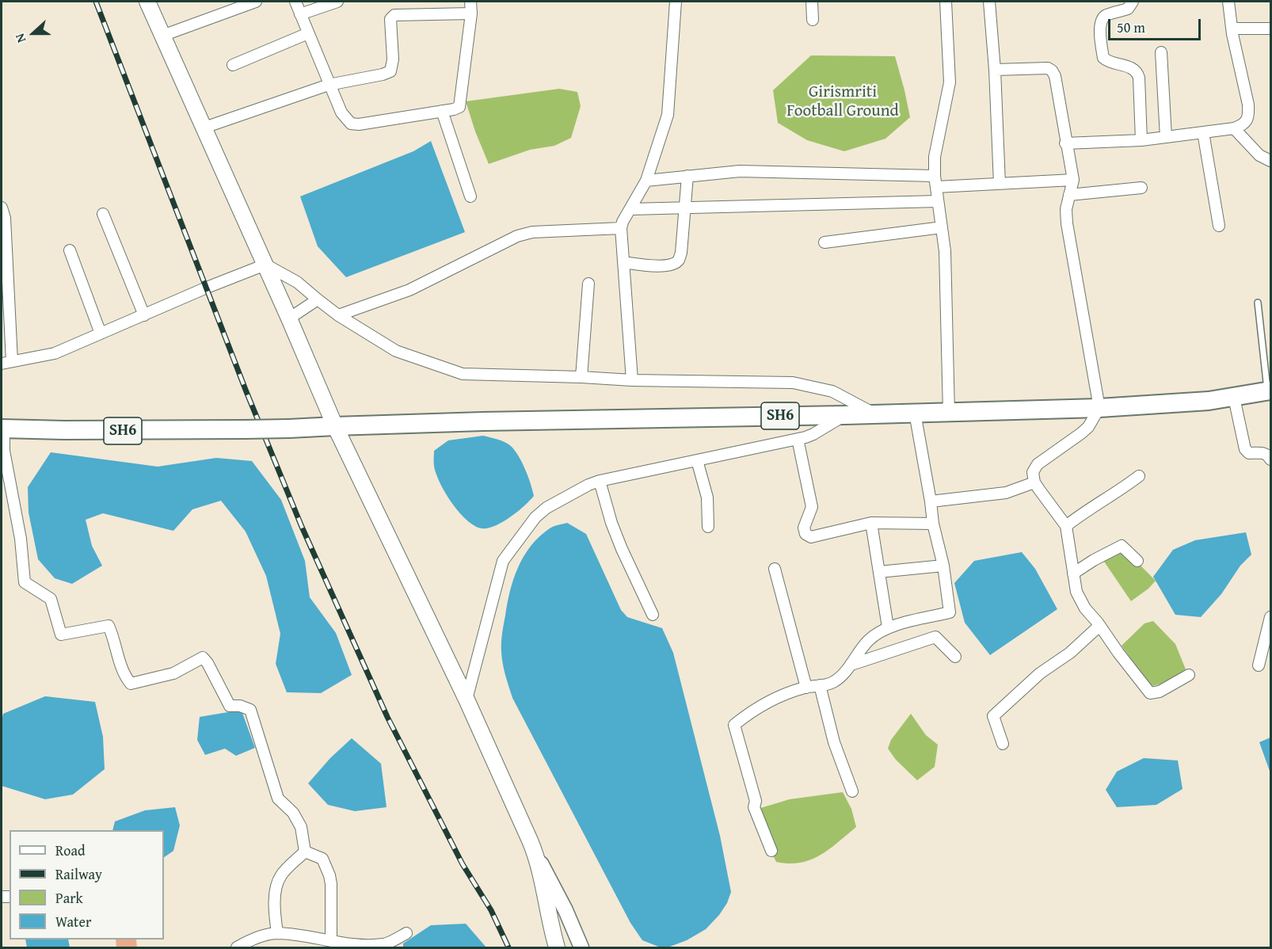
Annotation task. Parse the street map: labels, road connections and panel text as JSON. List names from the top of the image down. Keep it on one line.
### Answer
{"streets":{"main road":["SH6"]},"parks":["Girismriti Football Ground"],"legend":["Road","Railway","Park","Water"],"scale_bar":"50 m","north":"left"}
